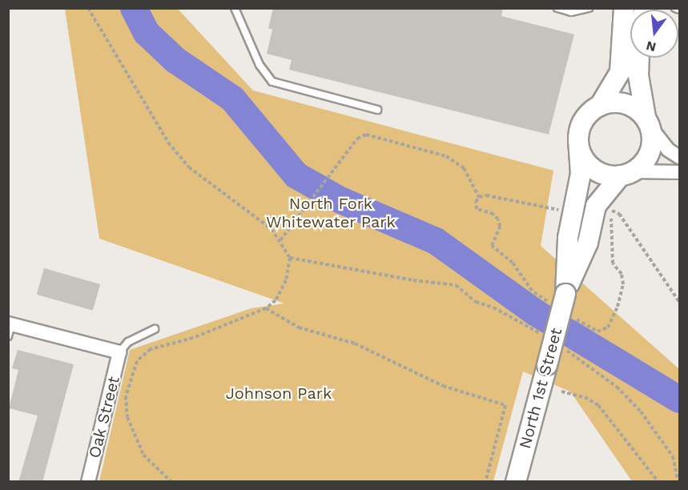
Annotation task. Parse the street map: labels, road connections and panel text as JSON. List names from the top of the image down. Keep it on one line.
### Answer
{"streets":{"main road":["North 1st Street"],"street":["Oak Street"]},"parks":["North Fork Whitewater Park","Johnson Park"],"north":"bottom"}
